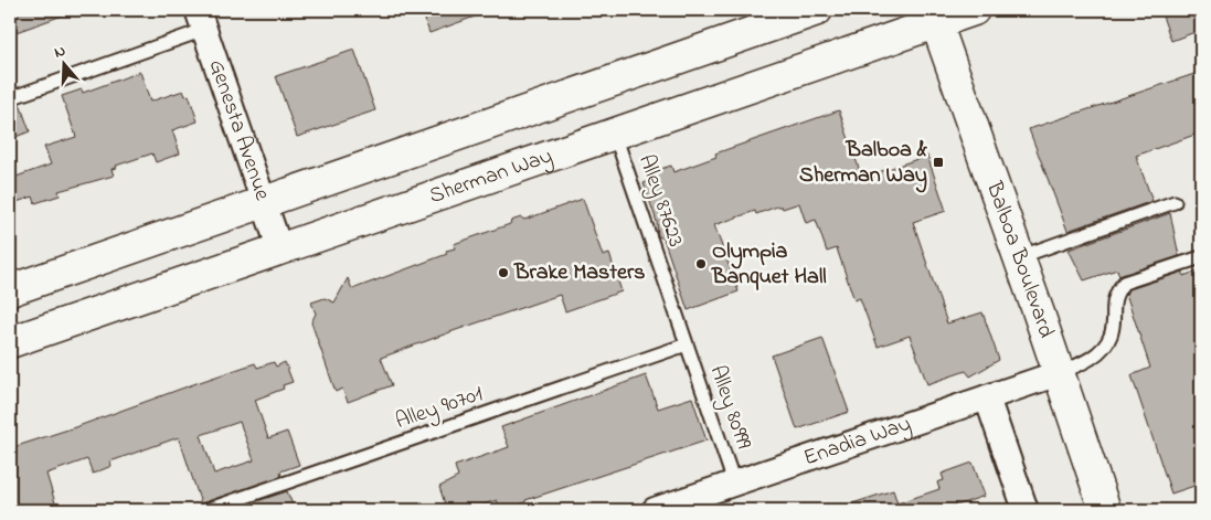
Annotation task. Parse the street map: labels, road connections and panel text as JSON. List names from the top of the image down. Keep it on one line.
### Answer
{"streets":{"main road":["Sherman Way","Balboa Boulevard"],"street":["Genesta Avenue","Enadia Way"],"lane":["Alley 87623","Alley 80999","Alley 90701"]},"crossings":[["Genesta Avenue","Sherman Way"],["Sherman Way","Alley 87623"],["Sherman Way","Balboa Boulevard"],["Alley 87623","Alley 80999"],["Alley 87623","Alley 90701"],["Balboa Boulevard","Enadia Way"],["Alley 80999","Alley 90701"],["Alley 80999","Enadia Way"]],"places":{"transit":["Balboa & Sherman Way"],"other":["Olympia Banquet Hall","Brake Masters"]},"north":"top"}
